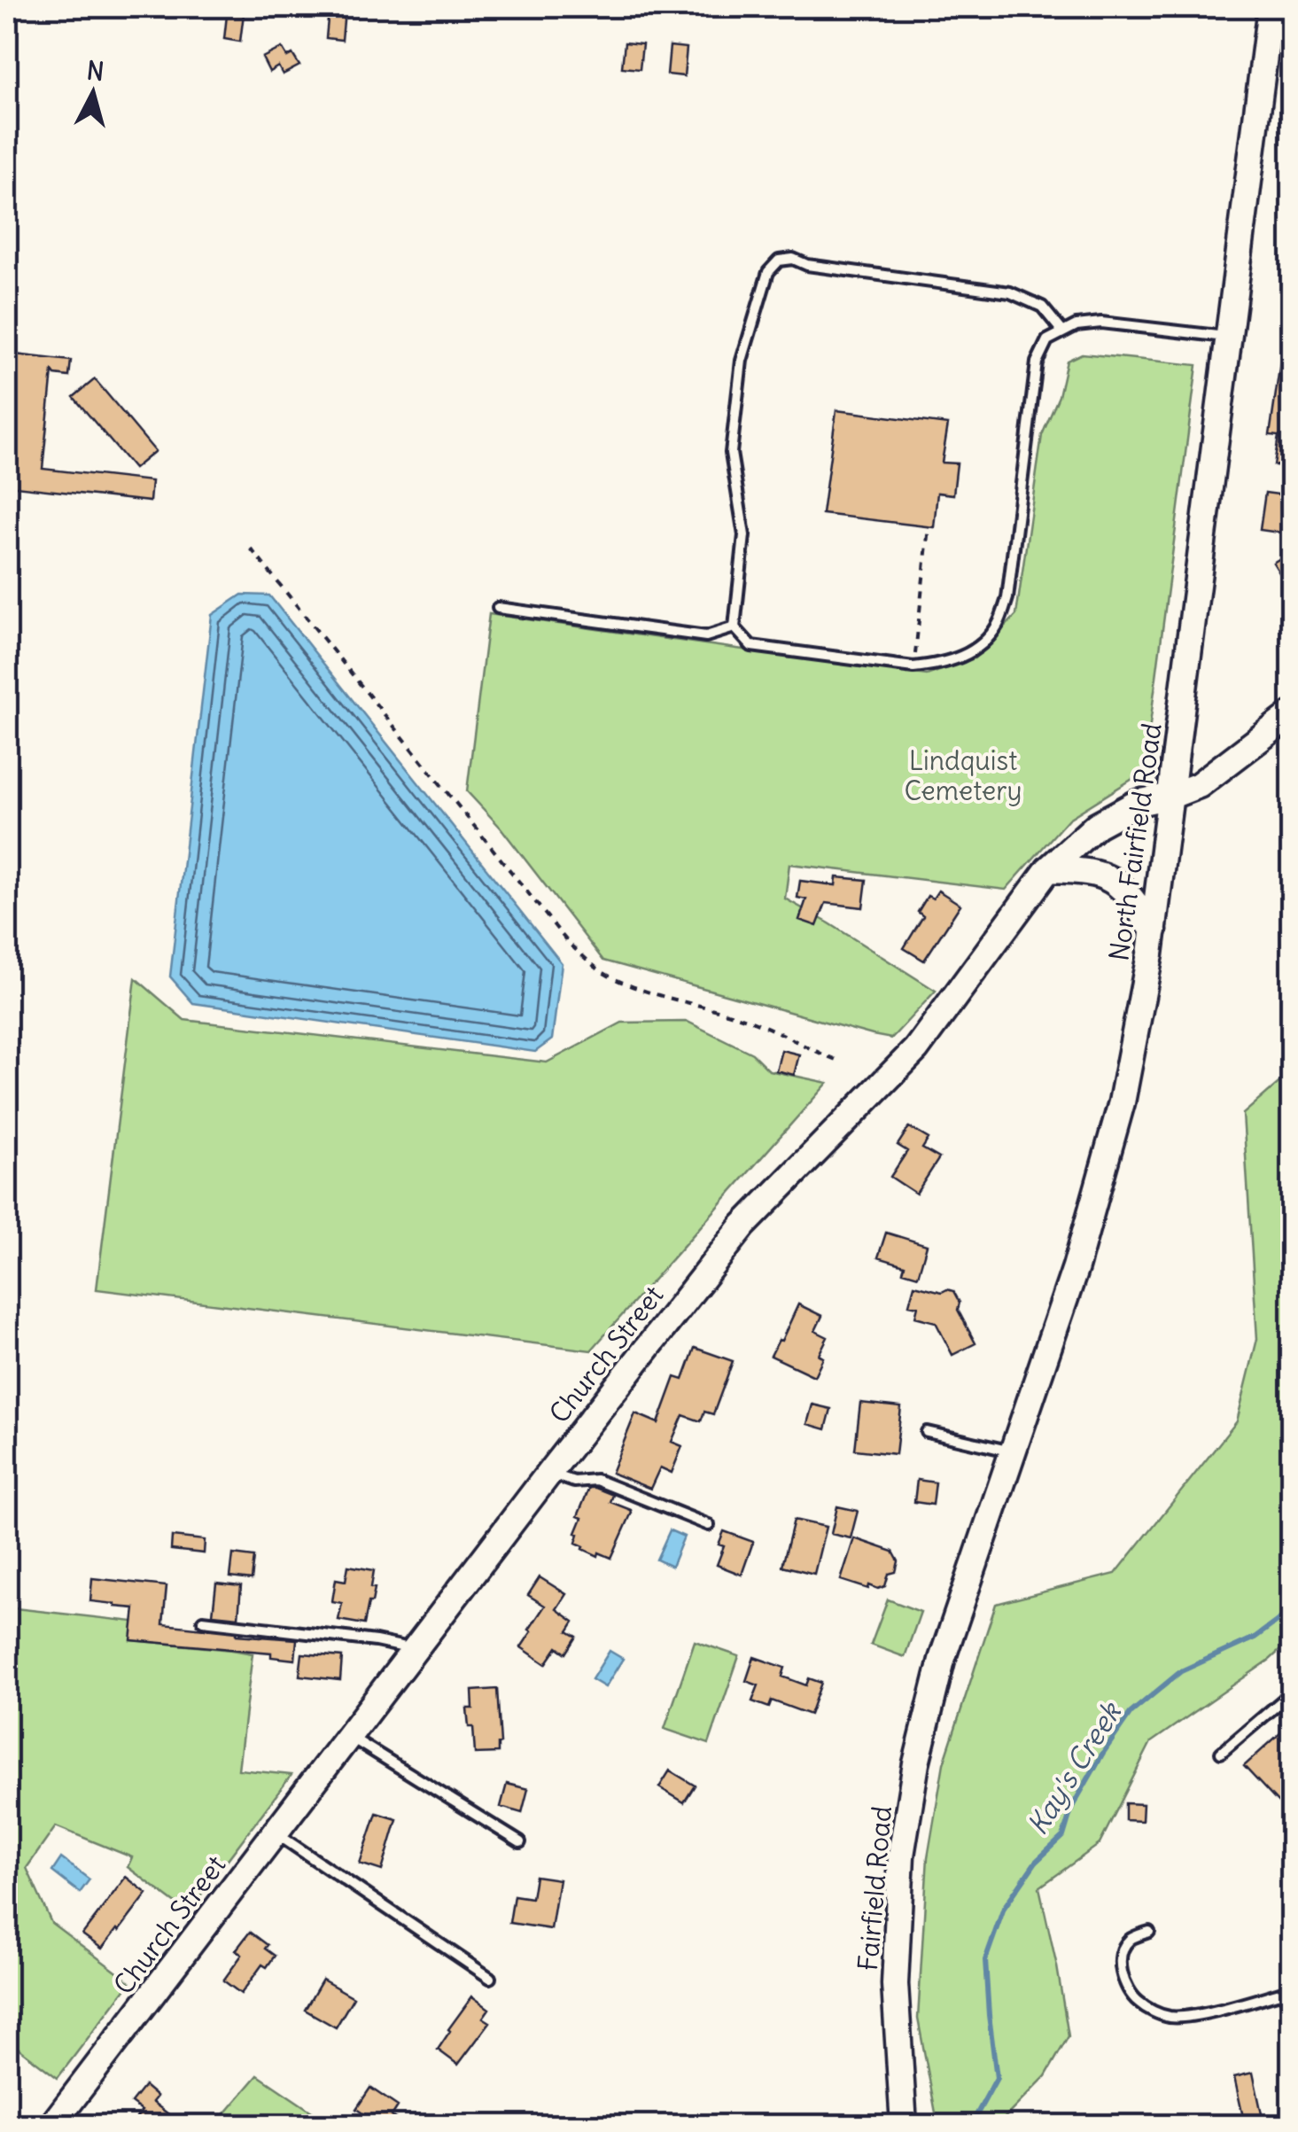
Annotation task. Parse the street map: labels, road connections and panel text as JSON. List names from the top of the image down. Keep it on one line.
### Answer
{"streets":{"main road":["North Fairfield Road","Church Street","Fairfield Road"]},"crossings":[["North Fairfield Road","Church Street"],["North Fairfield Road","Fairfield Road"]],"water":["Kay's Creek"],"parks":["Lindquist Cemetery"],"north":"top"}
